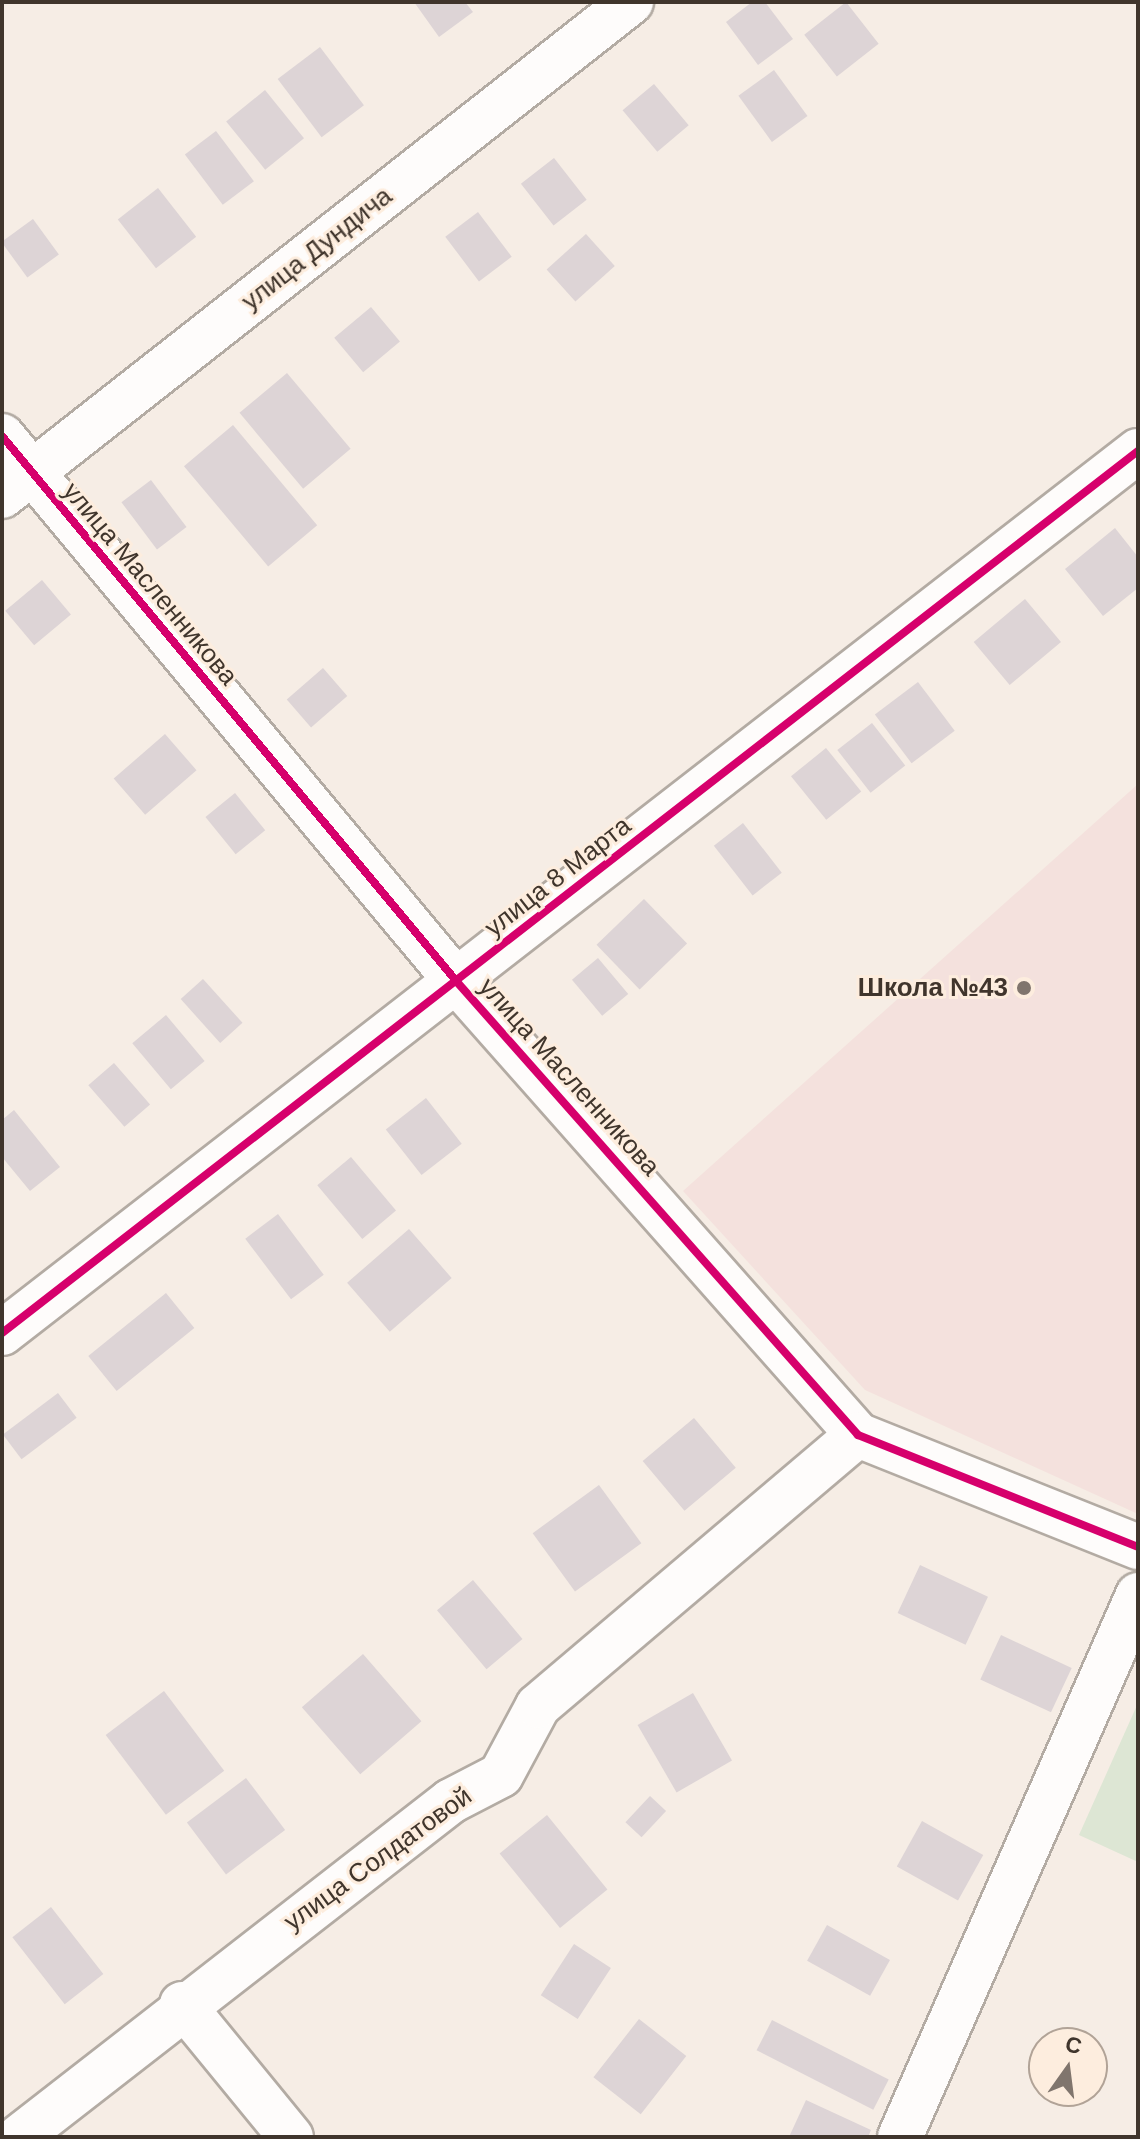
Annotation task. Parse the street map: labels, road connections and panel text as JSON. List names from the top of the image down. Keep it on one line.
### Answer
{"streets":{"street":["улица Дундича","улица Масленникова","улица 8 Марта","улица Солдатовой"]},"crossings":[["улица Дундича","улица Масленникова"],["улица Масленникова","улица 8 Марта"],["улица Масленникова","улица Солдатовой"]],"places":["Школа №43"],"north":"top"}
